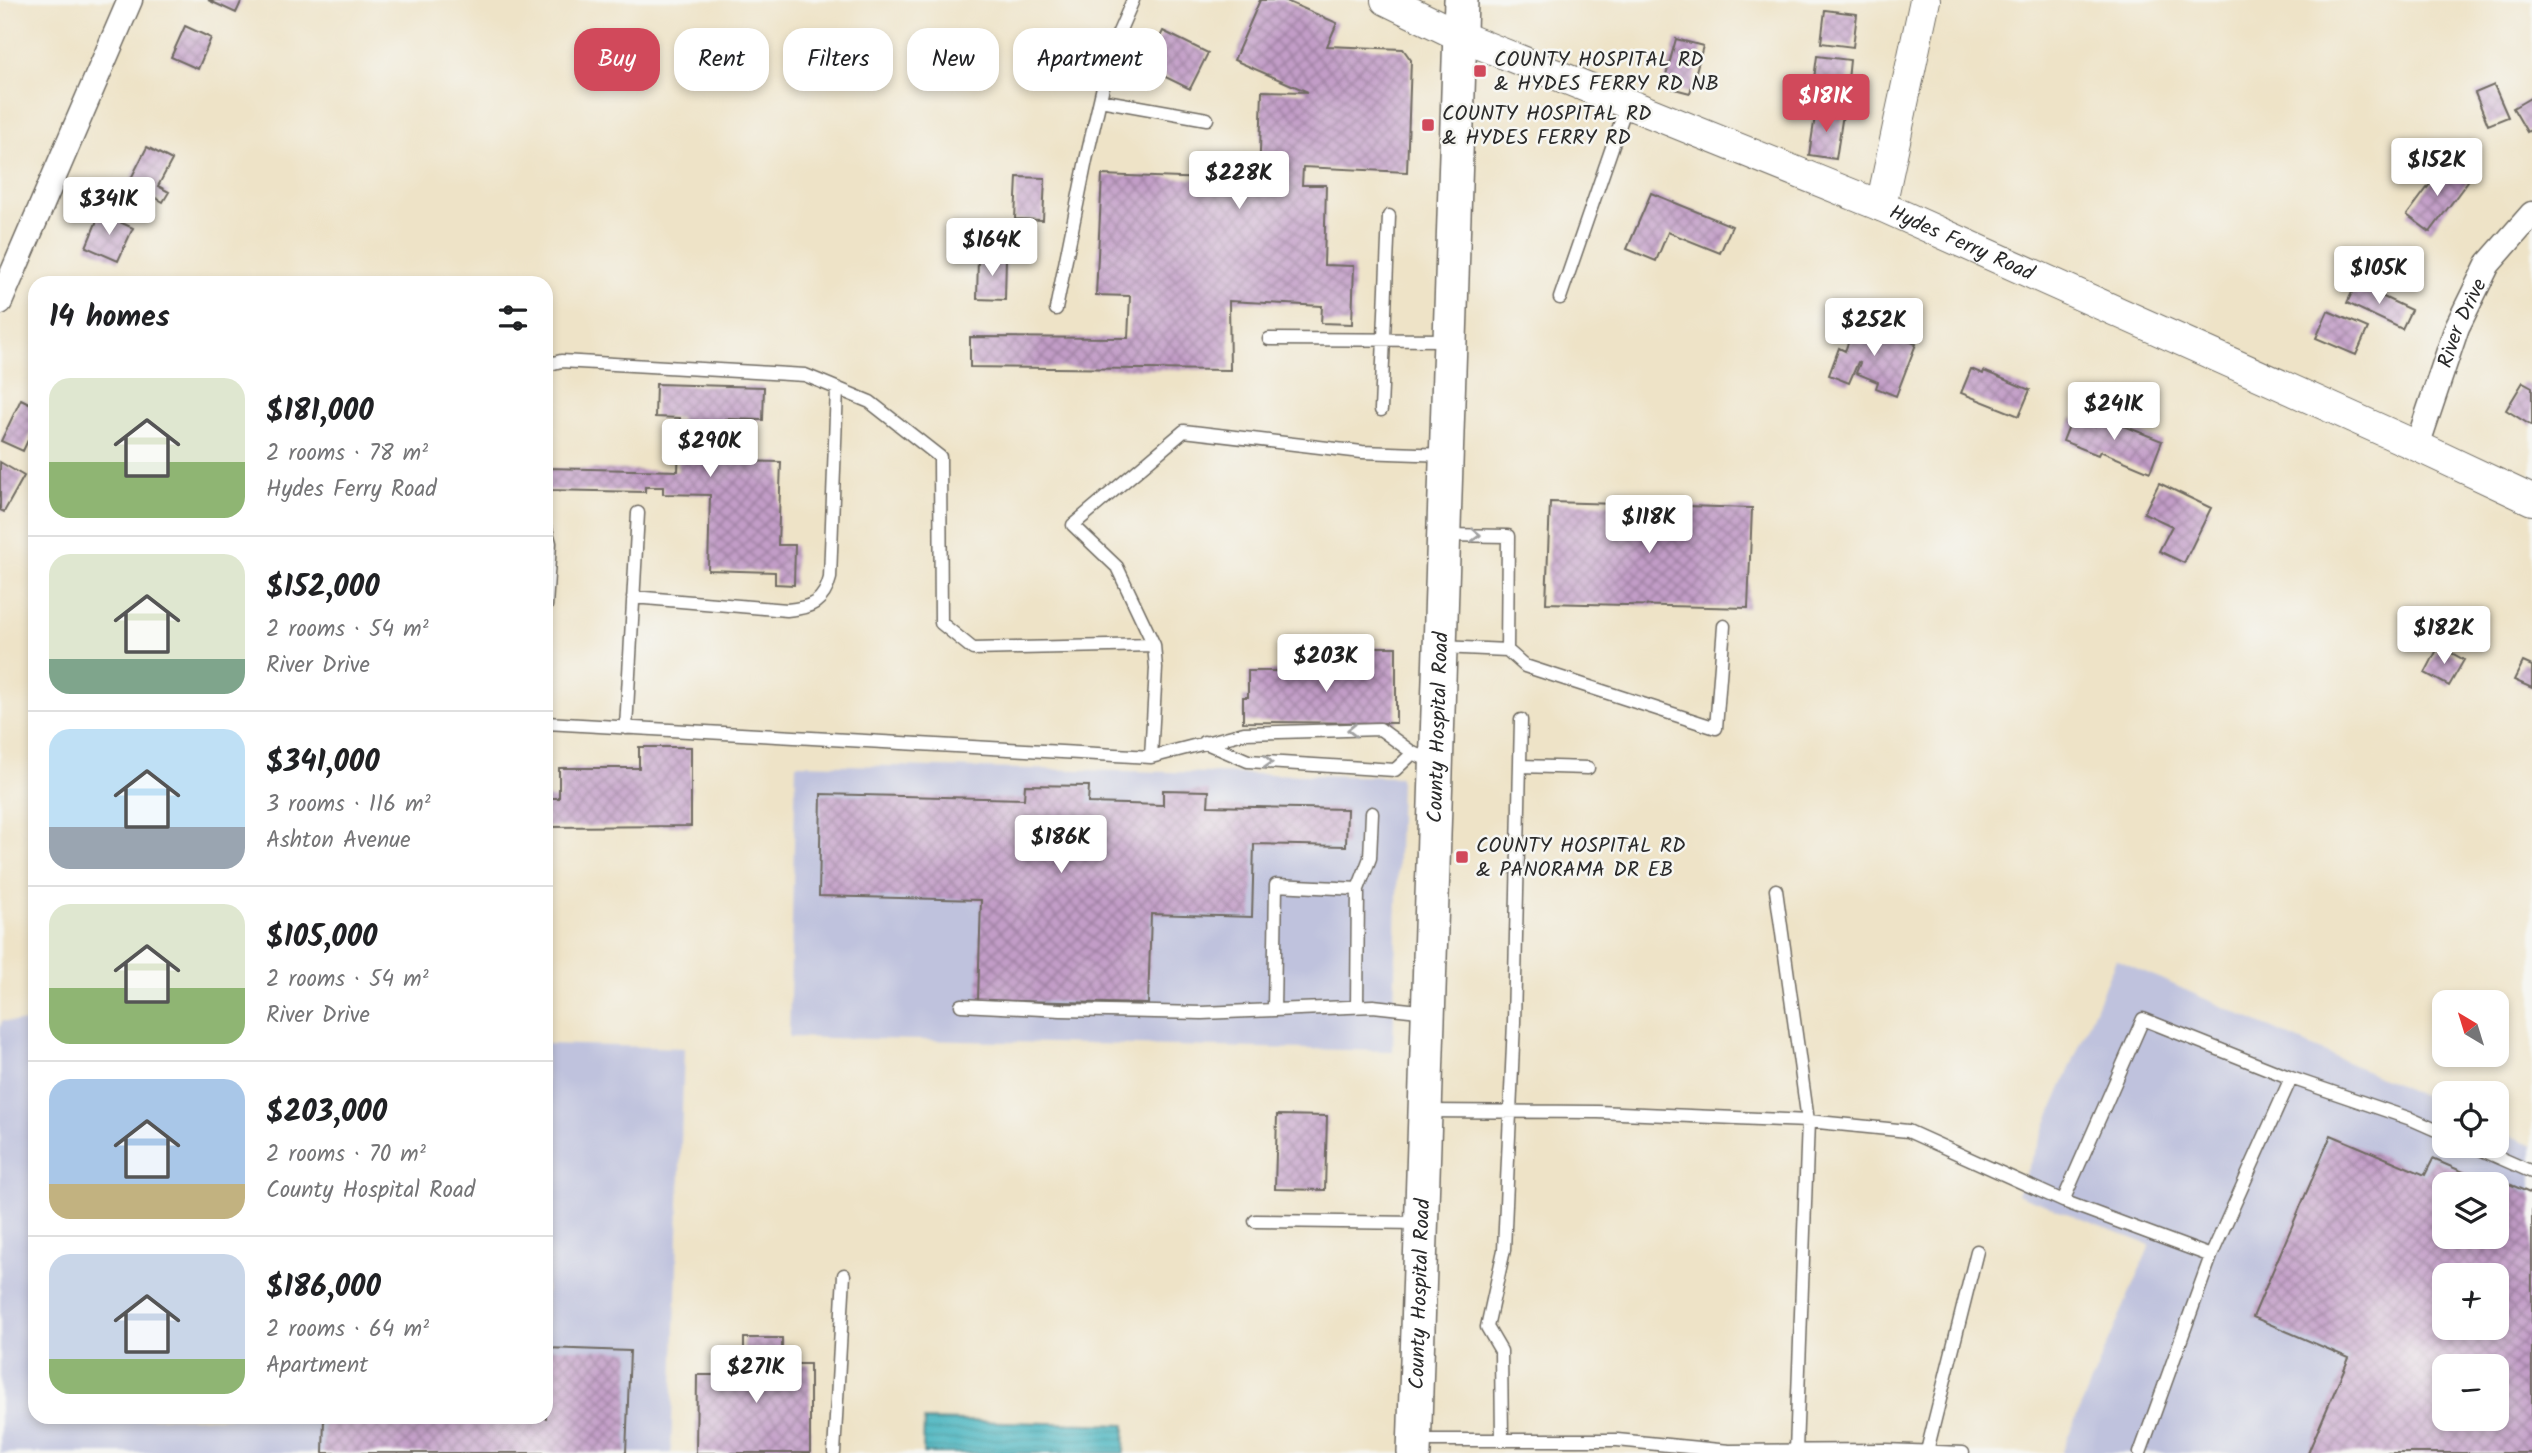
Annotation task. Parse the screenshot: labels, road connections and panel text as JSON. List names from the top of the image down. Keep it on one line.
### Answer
{"streets":{"main road":["County Hospital Road"],"street":["Hydes Ferry Road","River Drive"]},"crossings":[["Hydes Ferry Road","River Drive"],["Hydes Ferry Road","County Hospital Road"]],"places":{"transit":["COUNTY HOSPITAL RD & HYDES FERRY RD NB","COUNTY HOSPITAL RD & HYDES FERRY RD","COUNTY HOSPITAL RD & PANORAMA DR EB"]},"north":"top left","page":{"chip":["Buy","Rent","Filters","New","Apartment"],"price":["$181K","$152K","$228K","$341K","$164K","$105K","$252K","$241K","$290K","$118K","$182K","$203K","$186K","$271K"],"heading":"14 homes","list":[{"name":"$181,000","note":"2 rooms · 78 m² · Hydes Ferry Road"},{"name":"$152,000","note":"2 rooms · 54 m² · River Drive"},{"name":"$341,000","note":"3 rooms · 116 m² · Ashton Avenue"},{"name":"$105,000","note":"2 rooms · 54 m² · River Drive"},{"name":"$203,000","note":"2 rooms · 70 m² · County Hospital Road"},{"name":"$186,000","note":"2 rooms · 64 m² · Apartment"}],"map_buttons":["+","−"]}}
